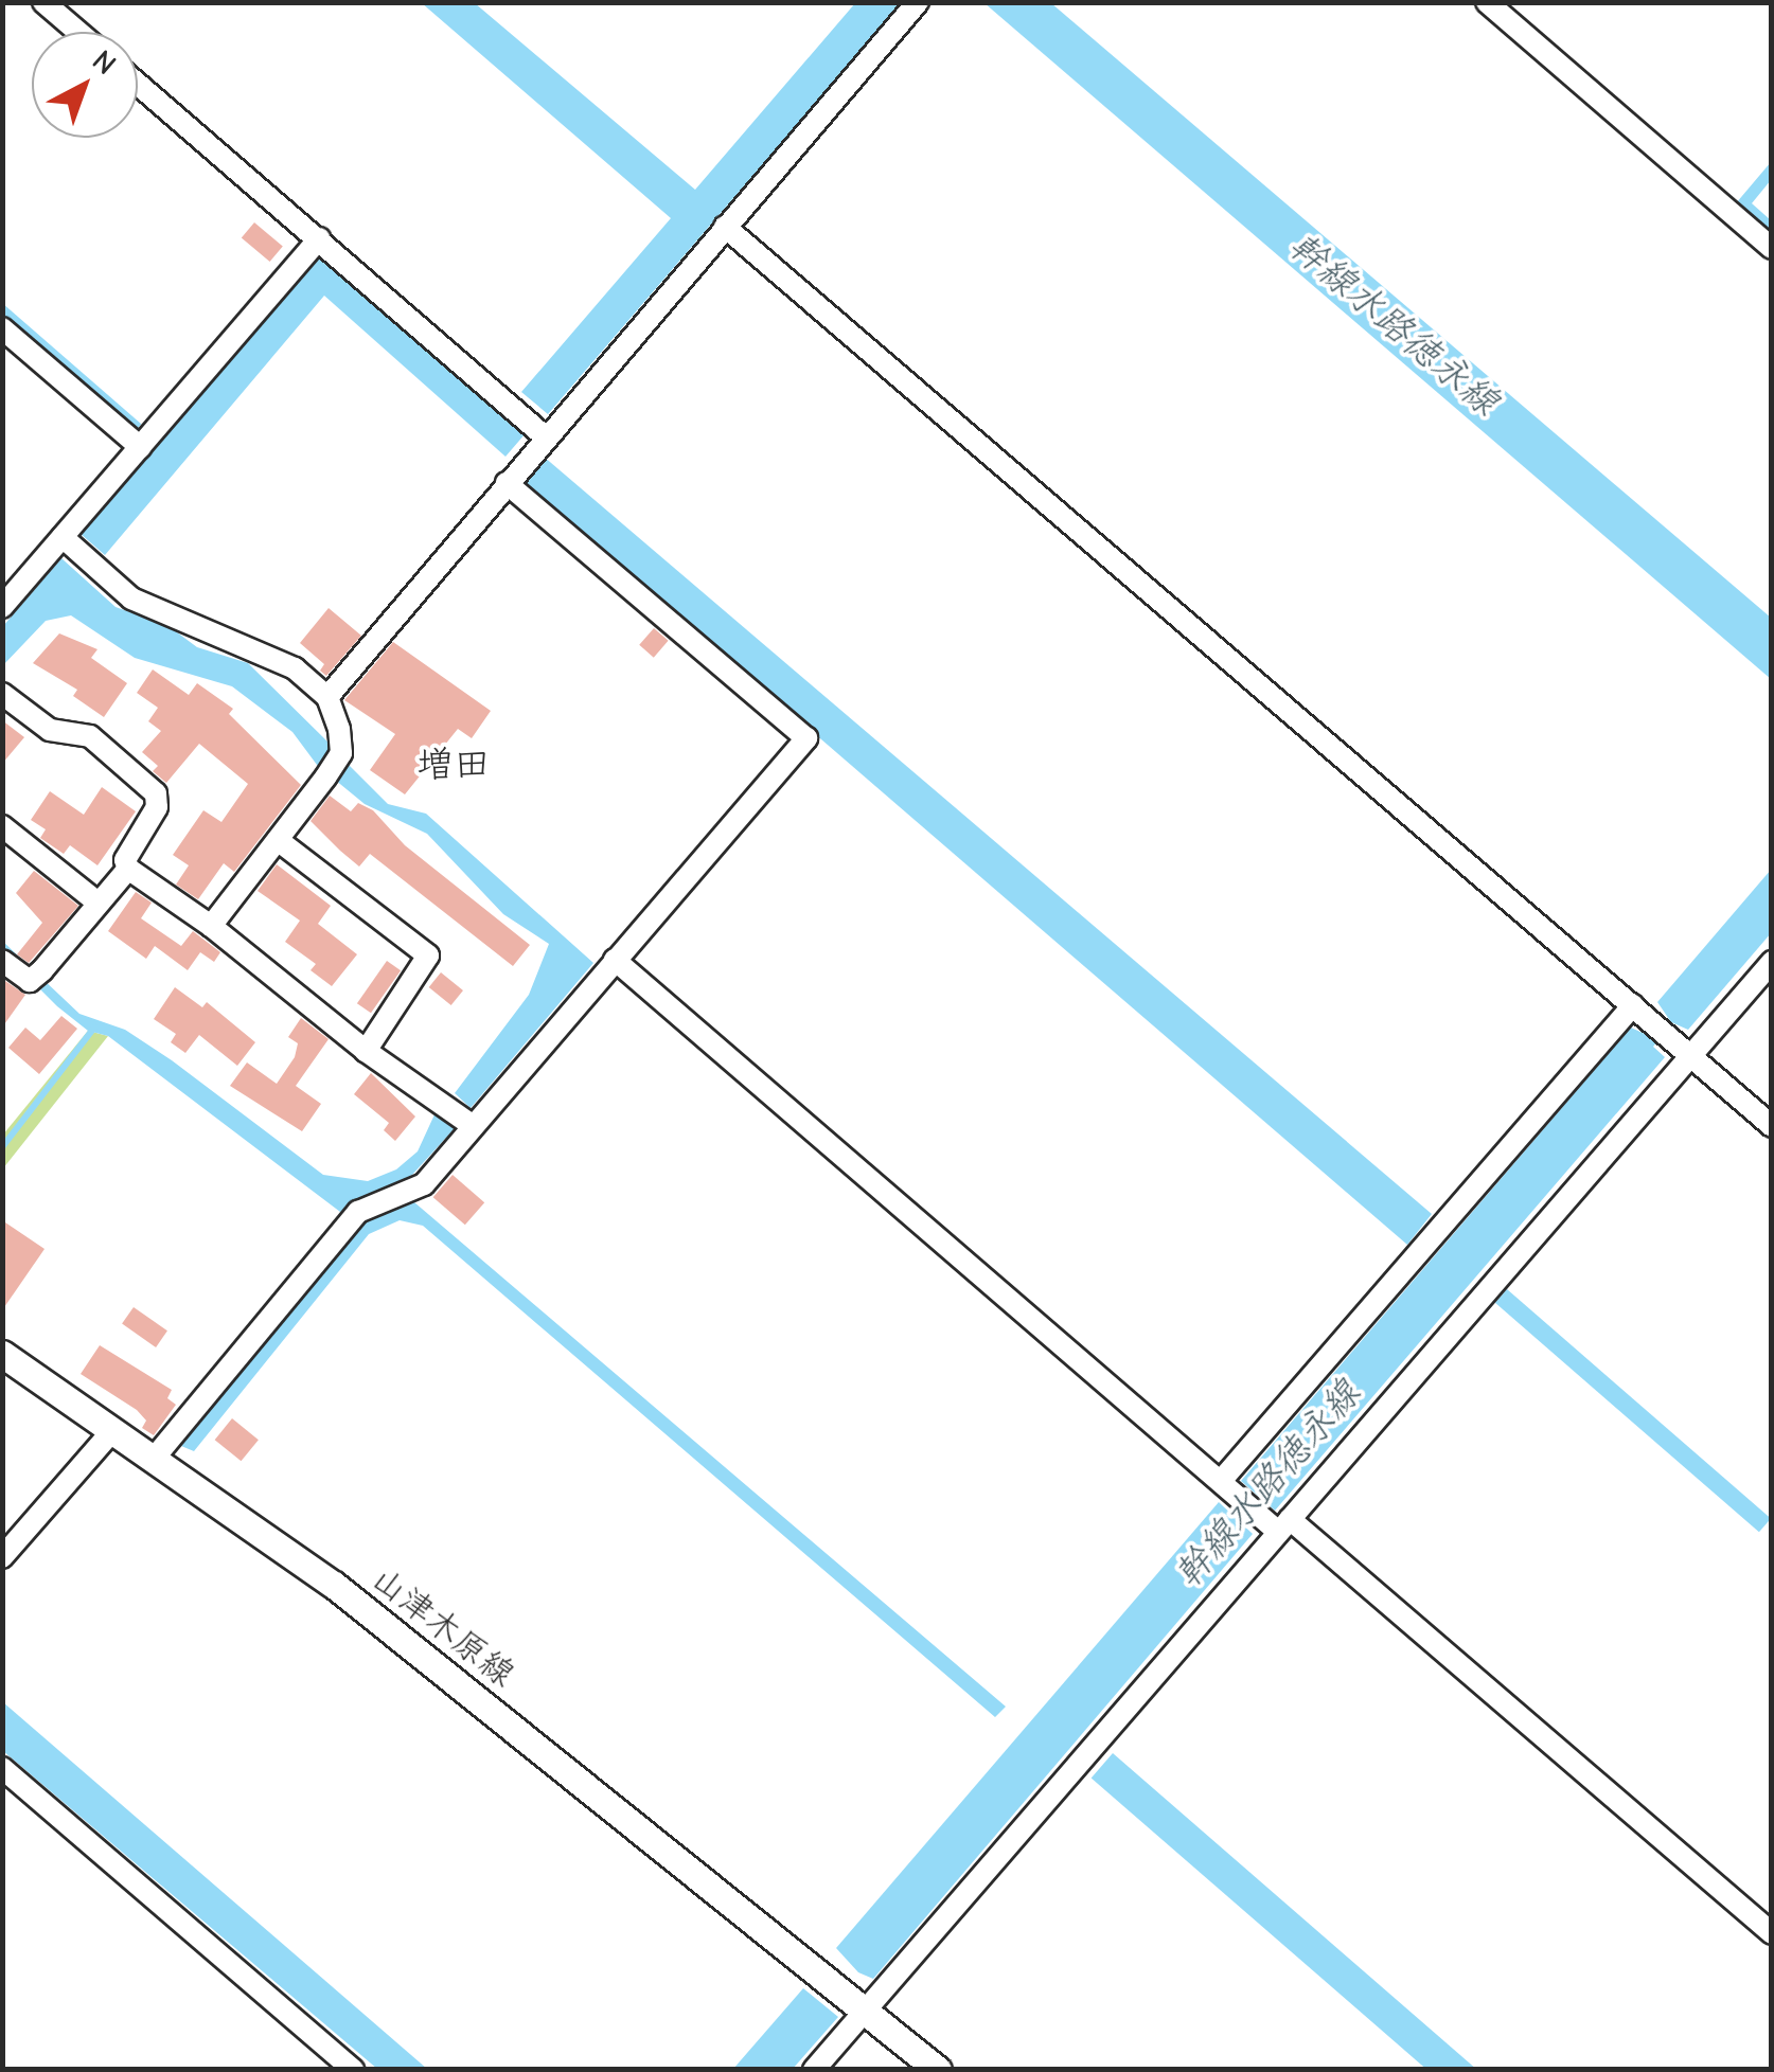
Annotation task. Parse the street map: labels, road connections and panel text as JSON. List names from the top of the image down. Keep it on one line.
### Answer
{"streets":{"street":["山津木原線"]},"districts":["増田"],"water":["幹線水路徳永線"],"north":"top right"}
